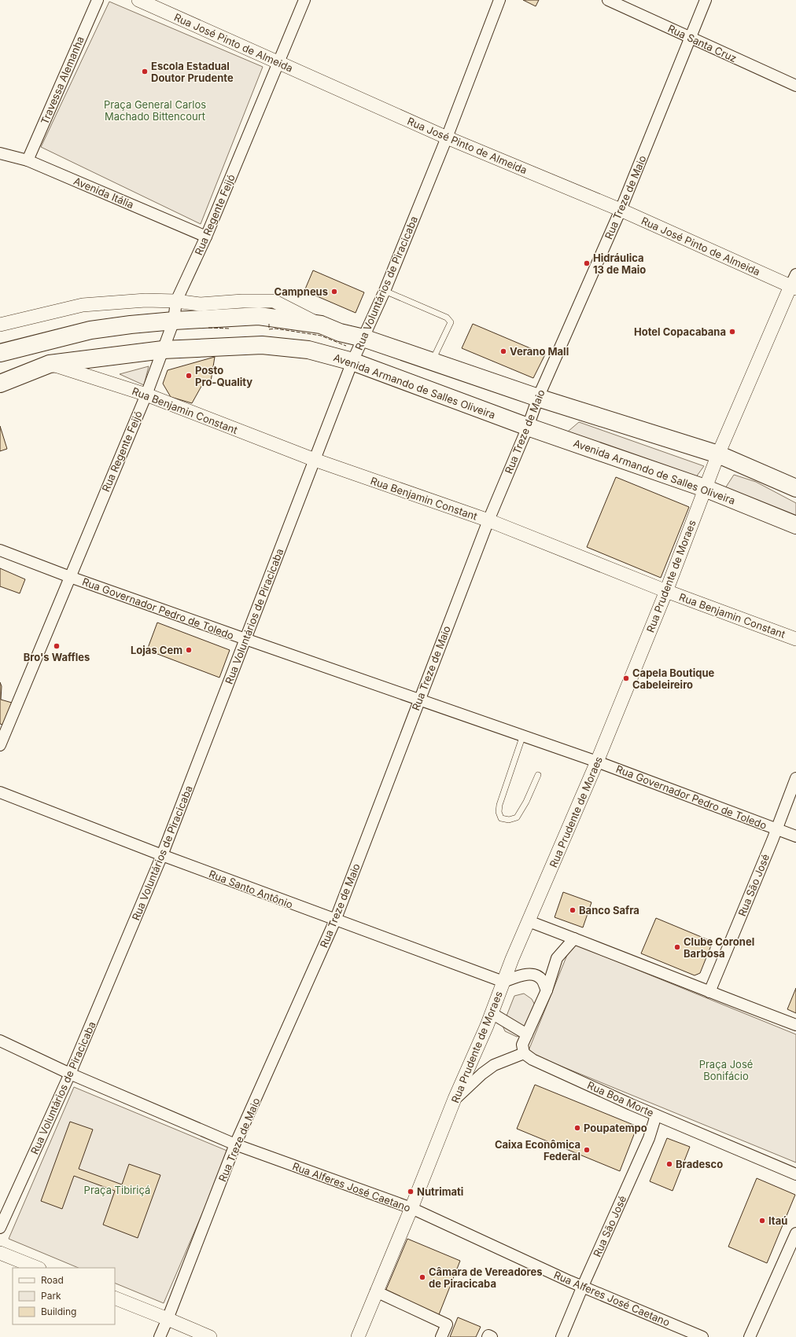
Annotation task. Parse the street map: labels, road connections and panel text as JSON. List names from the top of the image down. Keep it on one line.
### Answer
{"streets":{"main road":["Avenida Armando de Salles Oliveira"],"street":["Rua José Pinto de Almeida","Rua Santa Cruz","Travessa Alemanha","Avenida Itália","Rua Treze de Maio","Rua Regente Feijó","Rua Voluntários de Piracicaba","Rua Benjamin Constant","Rua Prudente de Moraes","Rua Governador Pedro de Toledo","Rua São José","Rua Santo Antônio","Rua Boa Morte","Rua Alferes José Caetano"]},"crossings":[["Rua José Pinto de Almeida","Rua Treze de Maio"],["Rua José Pinto de Almeida","Rua Regente Feijó"],["Rua José Pinto de Almeida","Rua Voluntários de Piracicaba"],["Rua José Pinto de Almeida","Rua Prudente de Moraes"],["Rua Santa Cruz","Rua Treze de Maio"],["Travessa Alemanha","Avenida Itália"],["Avenida Itália","Rua Regente Feijó"],["Rua Treze de Maio","Avenida Armando de Salles Oliveira"],["Rua Treze de Maio","Rua Benjamin Constant"],["Rua Treze de Maio","Rua Governador Pedro de Toledo"],["Rua Treze de Maio","Rua Santo Antônio"],["Rua Treze de Maio","Rua Alferes José Caetano"],["Rua Regente Feijó","Avenida Armando de Salles Oliveira"],["Rua Regente Feijó","Rua Benjamin Constant"],["Rua Regente Feijó","Rua Governador Pedro de Toledo"],["Rua Voluntários de Piracicaba","Avenida Armando de Salles Oliveira"],["Rua Voluntários de Piracicaba","Rua Benjamin Constant"],["Rua Voluntários de Piracicaba","Rua Governador Pedro de Toledo"],["Rua Voluntários de Piracicaba","Rua Santo Antônio"],["Rua Voluntários de Piracicaba","Rua Alferes José Caetano"],["Avenida Armando de Salles Oliveira","Rua Benjamin Constant"],["Avenida Armando de Salles Oliveira","Rua Prudente de Moraes"],["Rua Benjamin Constant","Rua Prudente de Moraes"],["Rua Prudente de Moraes","Rua Governador Pedro de Toledo"],["Rua Prudente de Moraes","Rua Santo Antônio"],["Rua Prudente de Moraes","Rua Alferes José Caetano"],["Rua Governador Pedro de Toledo","Rua São José"],["Rua São José","Rua Boa Morte"],["Rua São José","Rua Alferes José Caetano"]],"parks":["Praça General Carlos Machado Bittencourt","Praça José Bonifácio","Praça Tibiriçá"],"places":["Escola Estadual Doutor Prudente","Hidráulica 13 de Maio","Campneus","Hotel Copacabana","Verano Mall","Posto Pro-Quality","Bro's Waffles","Lojas Cem","Capela Boutique Cabeleireiro","Banco Safra","Clube Coronel Barbosa","Poupatempo","Caixa Econômica Federal","Bradesco","Nutrimati","Itaú","Câmara de Vereadores de Piracicaba"],"legend":["Road","Park","Building"]}
